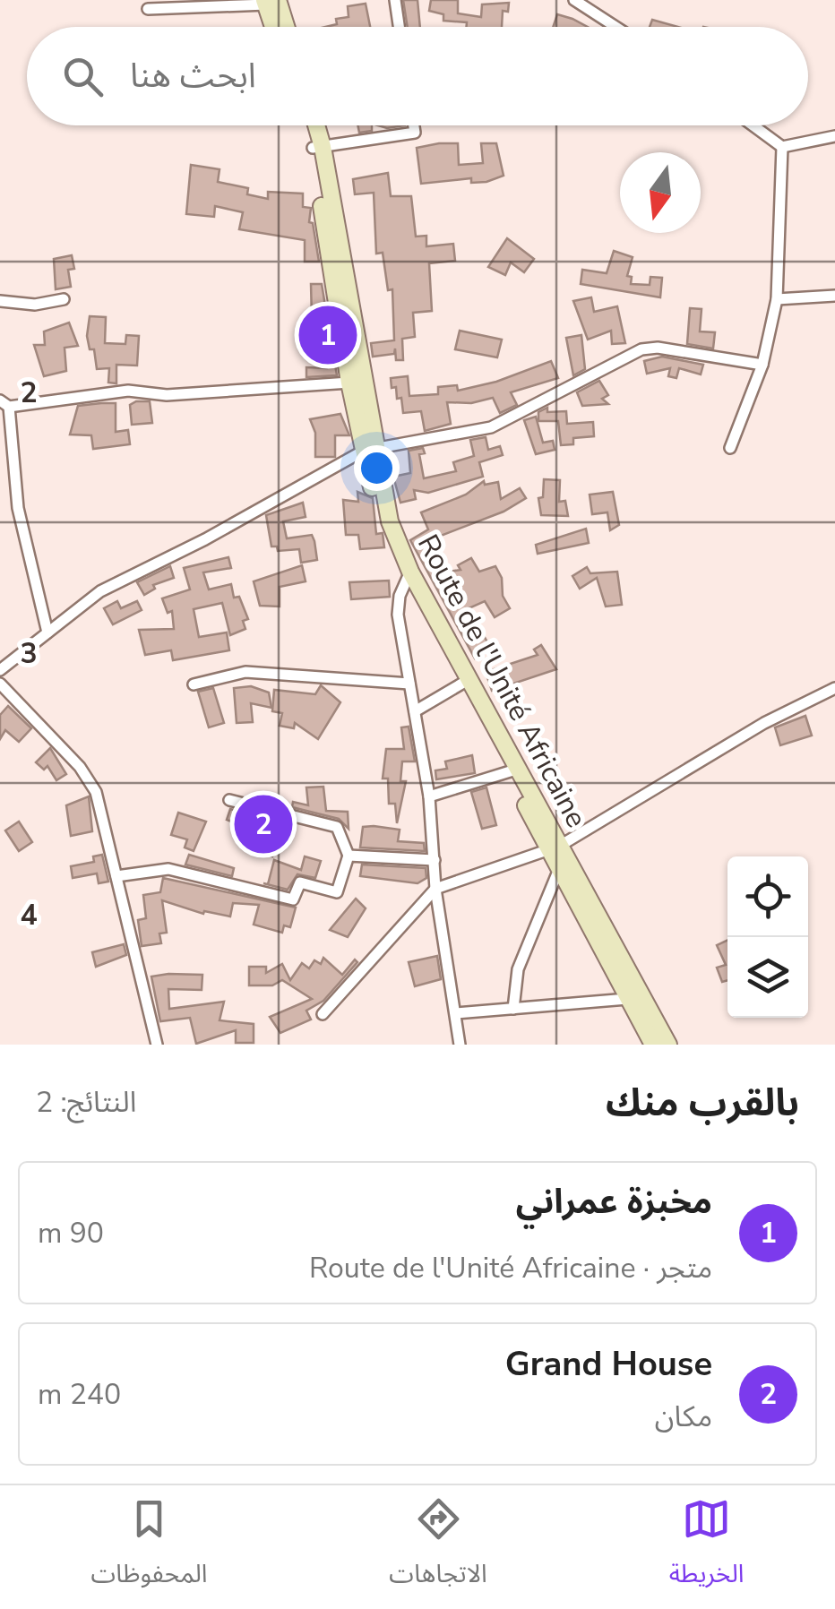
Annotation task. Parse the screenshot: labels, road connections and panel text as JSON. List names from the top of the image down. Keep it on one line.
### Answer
{"streets":{"main road":["Route de l'Unité Africaine"]},"north":"bottom","page":{"search":"ابحث هنا","pins":["1","2"],"heading":["بالقرب منك","النتائج: 2"],"list":[{"mark":"1","name":"مخبزة عمراني","note":"متجر · Route de l'Unité Africaine","value":"90 m"},{"mark":"2","name":"Grand House","note":"مكان","value":"240 m"}],"nav":["الخريطة","الاتجاهات","المحفوظات"]},"grid":{"rows":["2","3","4"]}}
